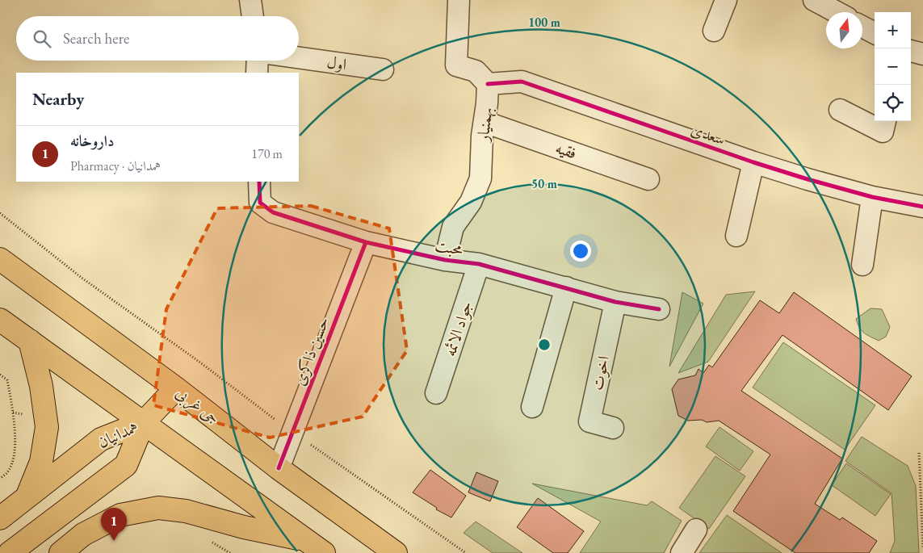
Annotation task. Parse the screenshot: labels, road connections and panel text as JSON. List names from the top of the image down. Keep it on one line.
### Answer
{"streets":{"main road":["جی غربی","همدانیان"],"street":["اول","بهمنیار","سعدی","فقیه","محبت","جواد الائمه","حسین ذاکری","اخوت"]},"crossings":[["بهمنیار","سعدی"],["بهمنیار","فقیه"],["بهمنیار","محبت"],["محبت","جواد الائمه"],["محبت","حسین ذاکری"],["محبت","اخوت"],["حسین ذاکری","جی غربی"]],"north":"top","page":{"map_buttons":["+","−"],"search":"Search here","heading":"Nearby","list":[{"mark":"1","name":"داروخانه","note":"Pharmacy · همدانیان","value":"170 m"}],"pins":"1"},"rings":["100 m","50 m"]}
